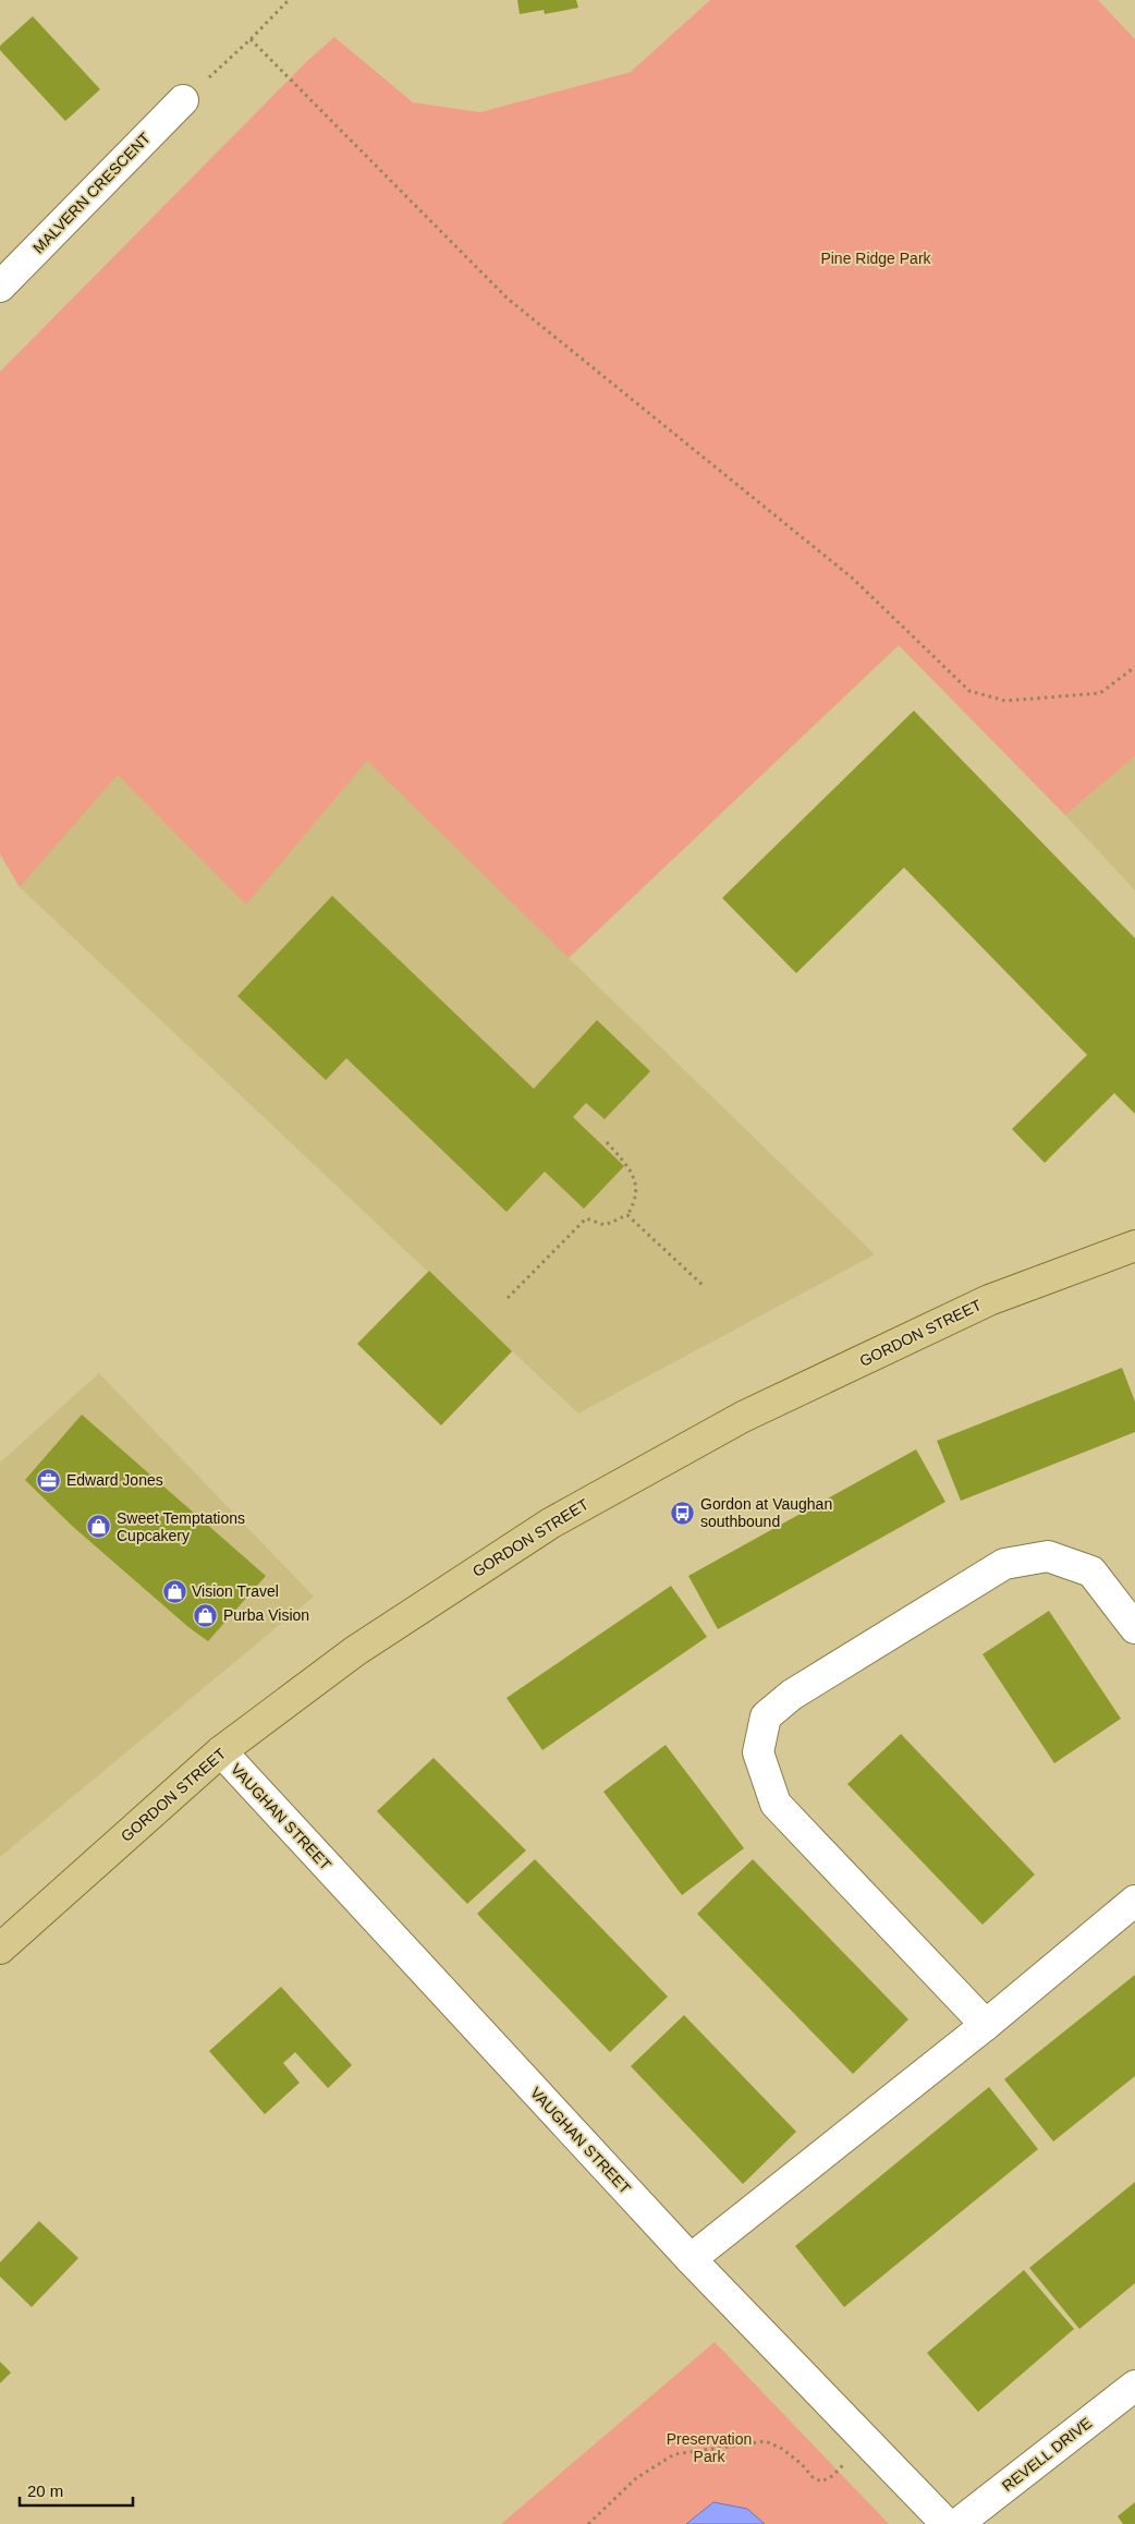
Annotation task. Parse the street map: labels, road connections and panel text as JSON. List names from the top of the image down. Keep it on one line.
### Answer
{"streets":{"main road":["GORDON STREET"],"street":["MALVERN CRESCENT","VAUGHAN STREET","REVELL DRIVE"]},"crossings":[["GORDON STREET","VAUGHAN STREET"]],"parks":["Pine Ridge Park","Preservation Park"],"places":{"office":["Edward Jones"],"bus stop":["Gordon at Vaughan southbound"],"shop":["Sweet Temptations Cupcakery","Vision Travel","Purba Vision"]},"scale_bar":"20 m"}
